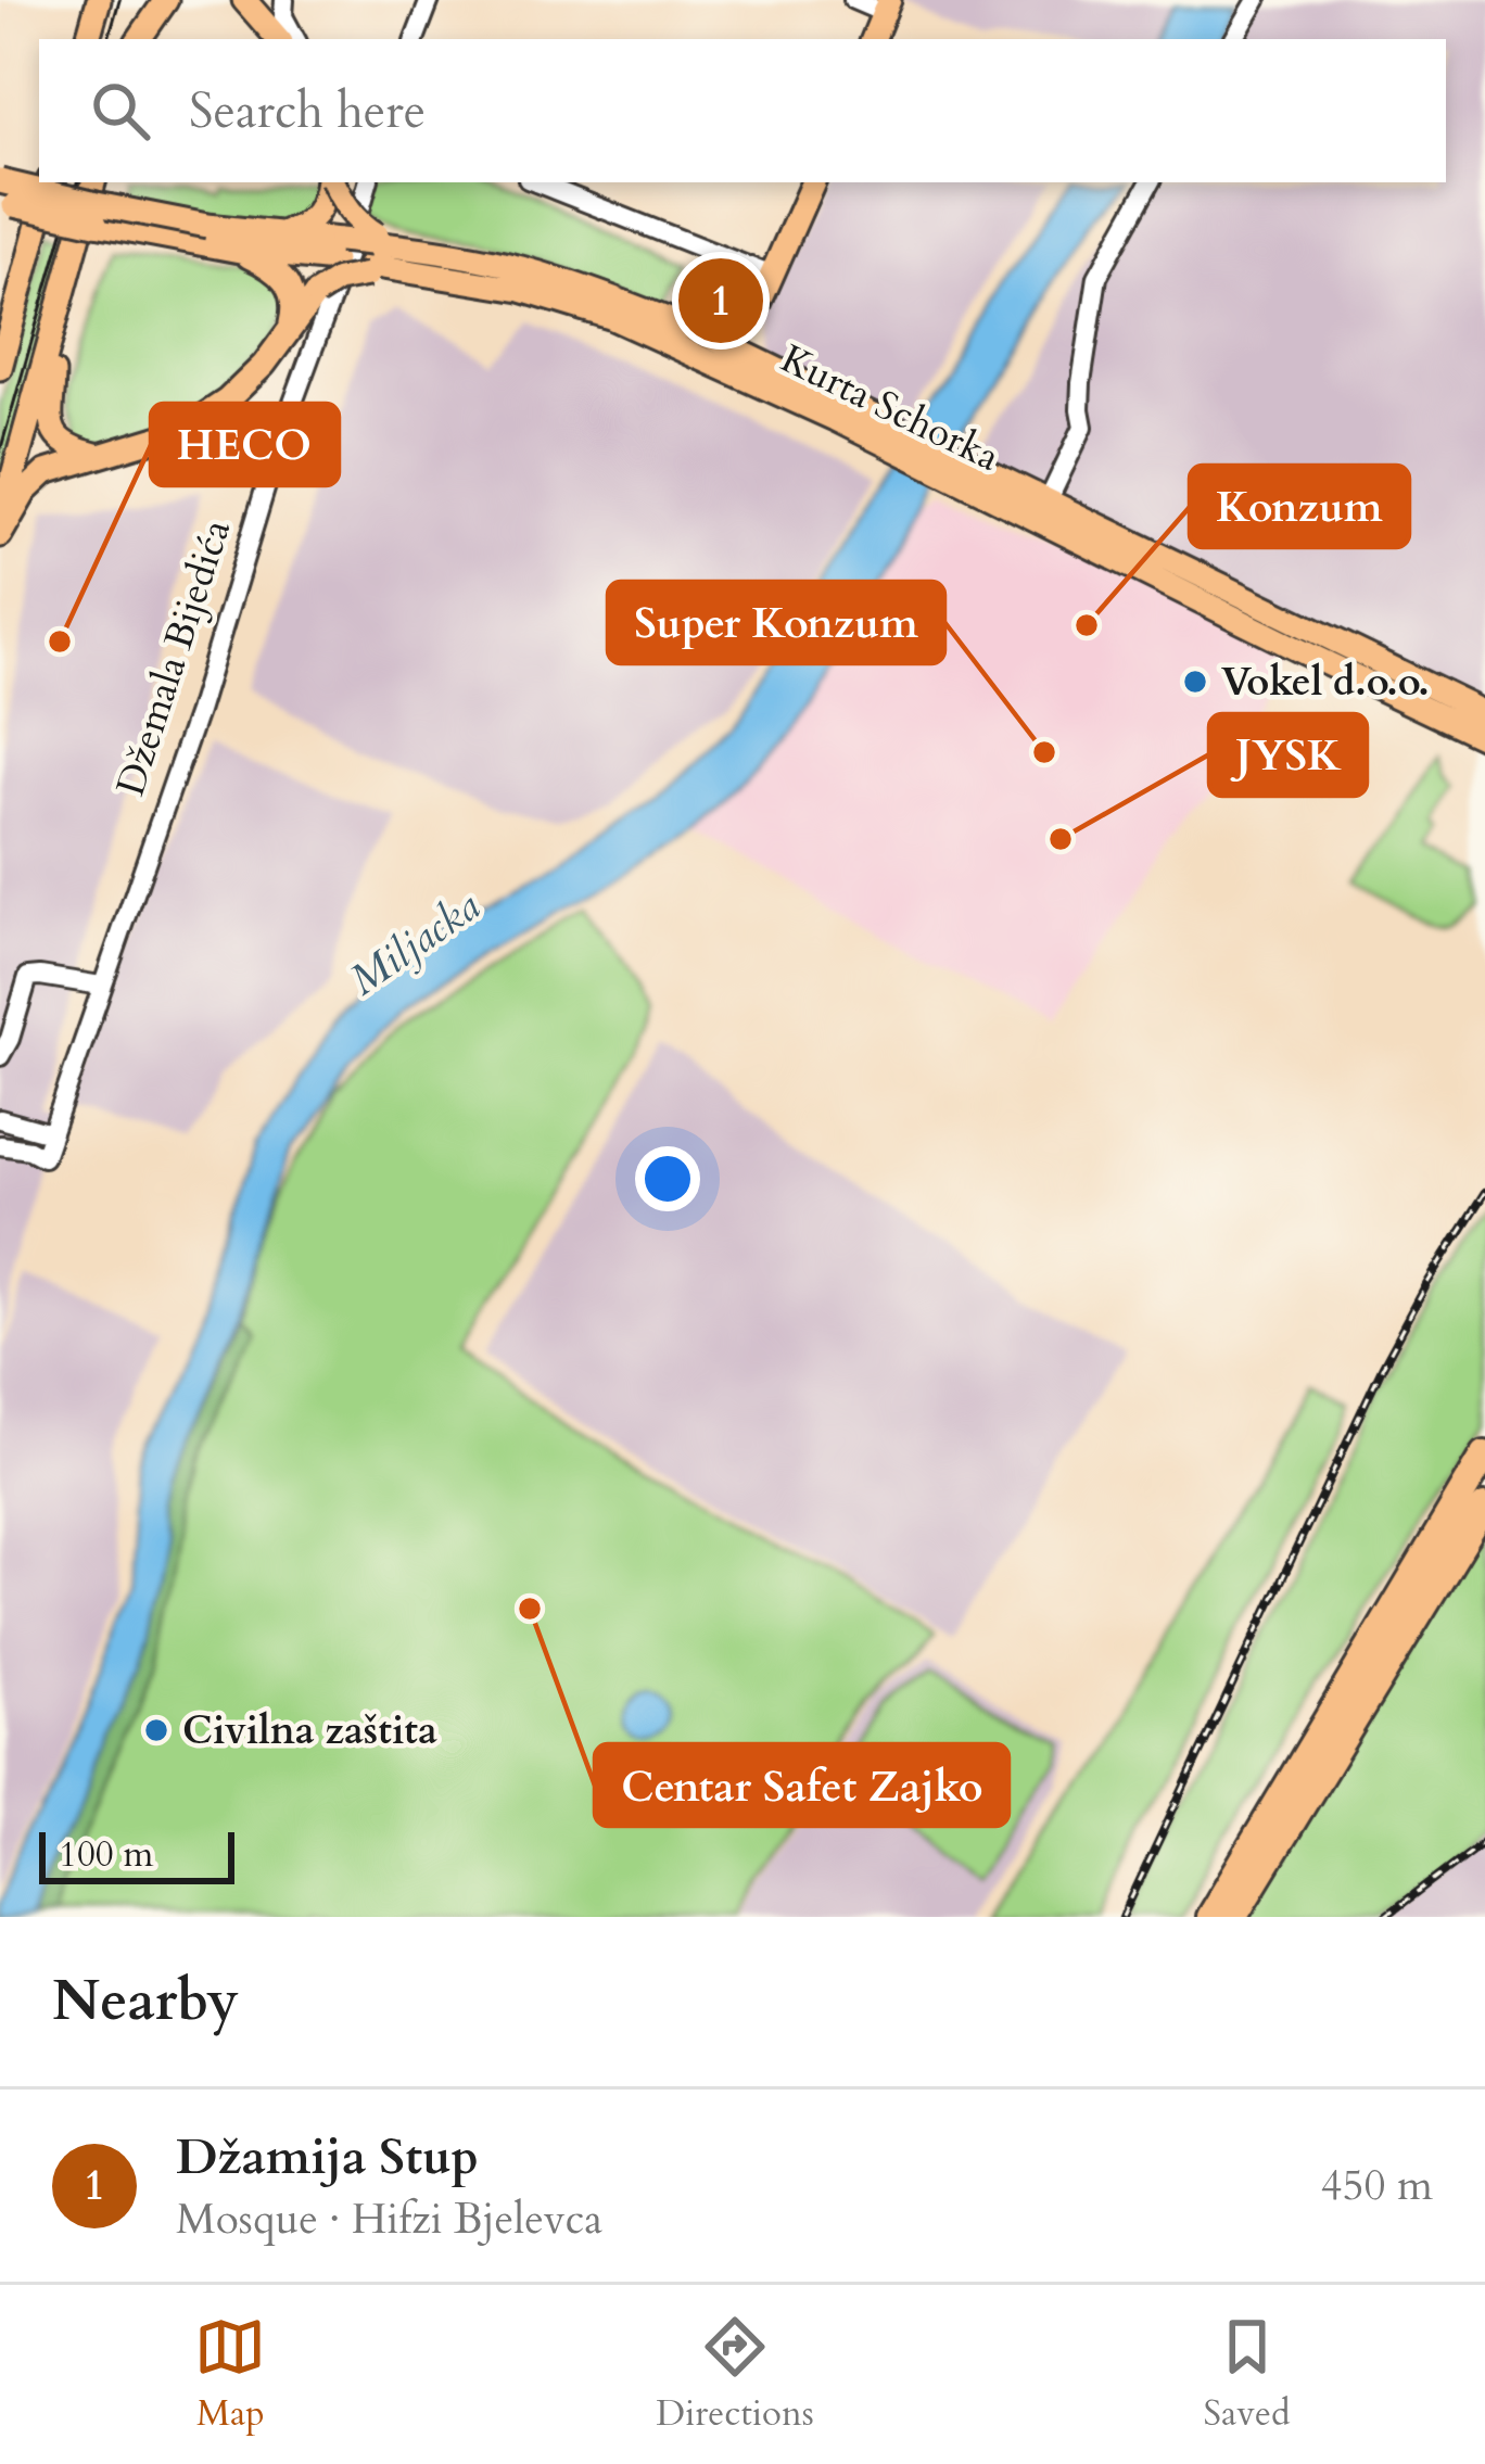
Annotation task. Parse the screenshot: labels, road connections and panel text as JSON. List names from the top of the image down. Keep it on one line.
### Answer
{"streets":{"main road":["Kurta Schorka"],"street":["Džemala Bijedića"]},"water":["Miljacka"],"places":["Konzum","HECO","Vokel d.o.o.","Super Konzum","JYSK","Centar Safet Zajko","Civilna zaštita"],"scale_bar":"100 m","page":{"search":"Search here","pins":"1","scale":"100 m","heading":"Nearby","list":[{"mark":"1","name":"Džamija Stup","note":"Mosque · Hifzi Bjelevca","value":"450 m"}],"nav":["Map","Directions","Saved"]}}
